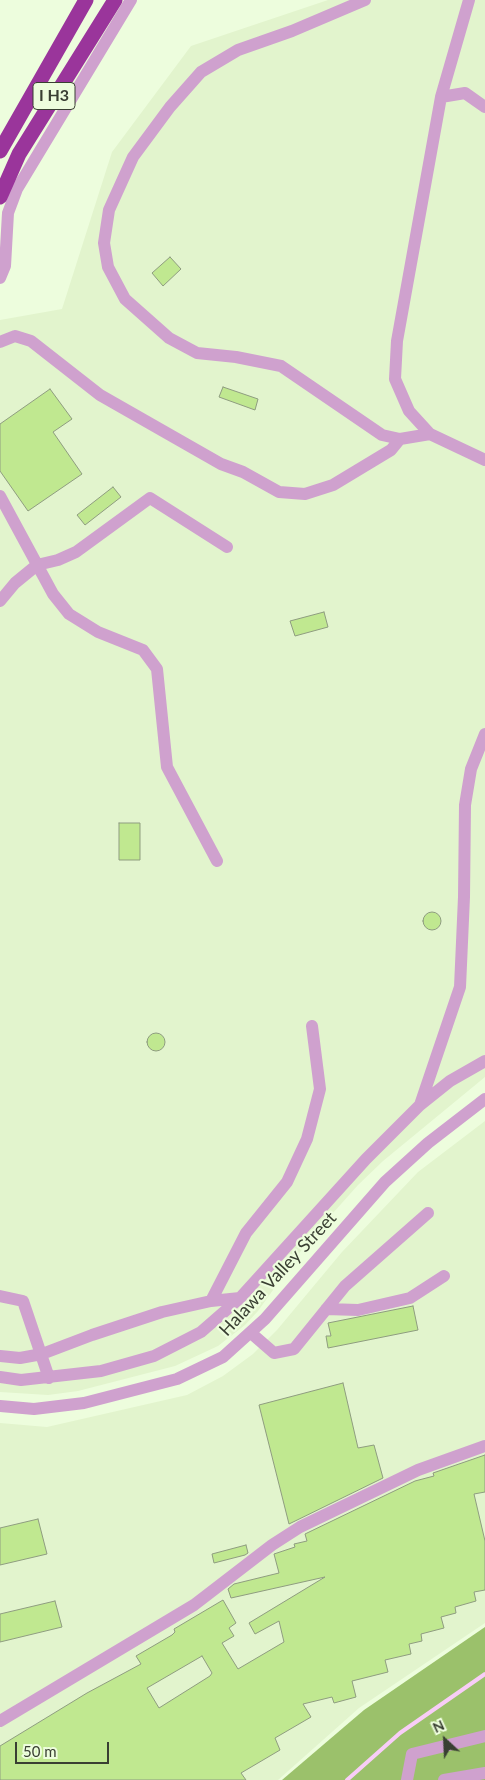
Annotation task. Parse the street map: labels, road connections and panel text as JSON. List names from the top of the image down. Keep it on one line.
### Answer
{"streets":{"highway":["I H3"],"street":["Halawa Valley Street"]},"scale_bar":"50 m","north":"top left"}
